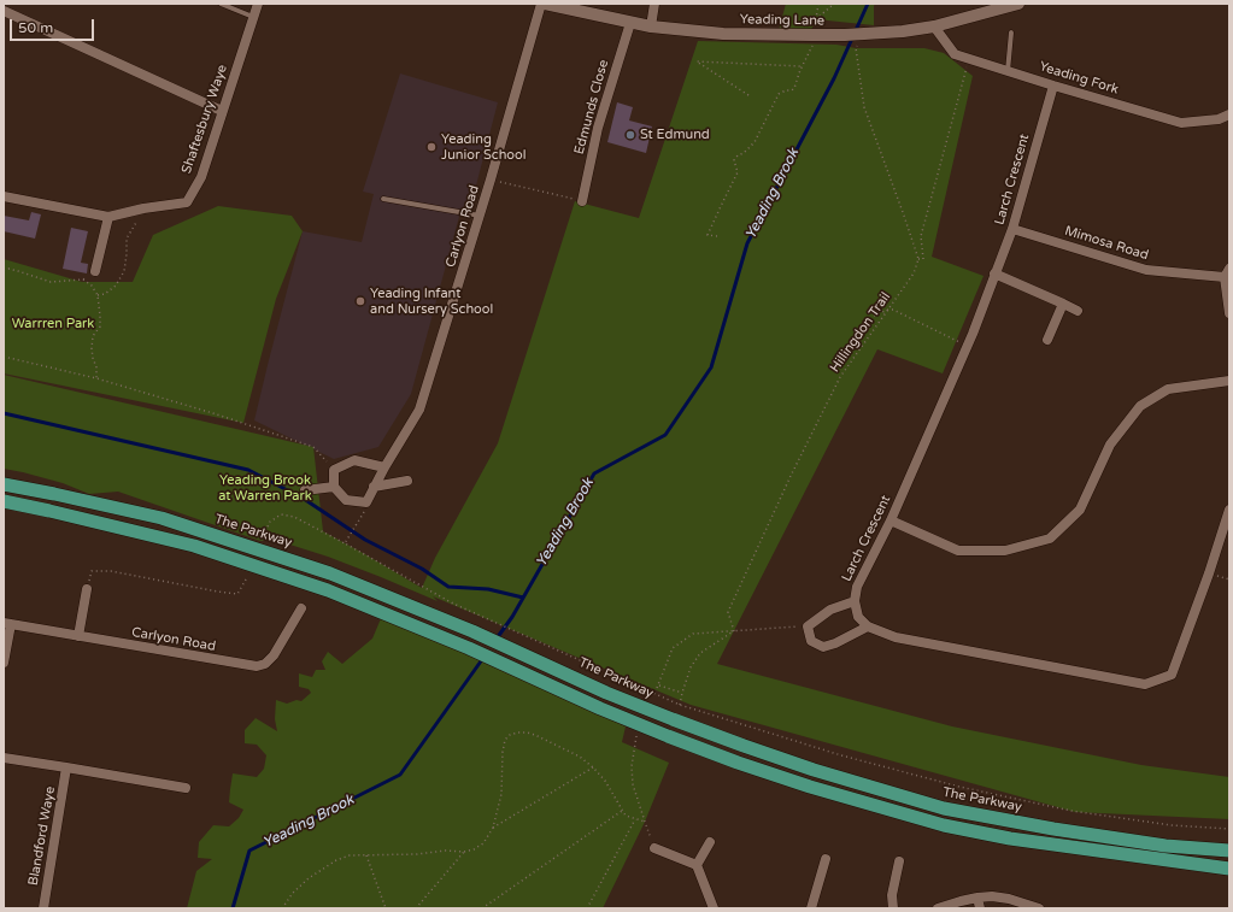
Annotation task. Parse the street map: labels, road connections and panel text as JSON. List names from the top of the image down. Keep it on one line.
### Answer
{"streets":{"highway":["The Parkway"],"street":["Yeading Lane","Yeading Fork","Edmunds Close","Shaftesbury Waye","Larch Crescent","Carlyon Road","Mimosa Road","Blandford Waye"],"path":["Hillingdon Trail"]},"crossings":[["Yeading Lane","Yeading Fork"],["Yeading Lane","Edmunds Close"],["Yeading Fork","Larch Crescent"],["Yeading Fork","Hillingdon Trail"],["Larch Crescent","Mimosa Road"]],"water":["Yeading Brook"],"parks":["Warrren Park","Yeading Brook at Warren Park"],"places":["St Edmund","Yeading Junior School","Yeading Infant and Nursery School"],"scale_bar":"50 m"}
